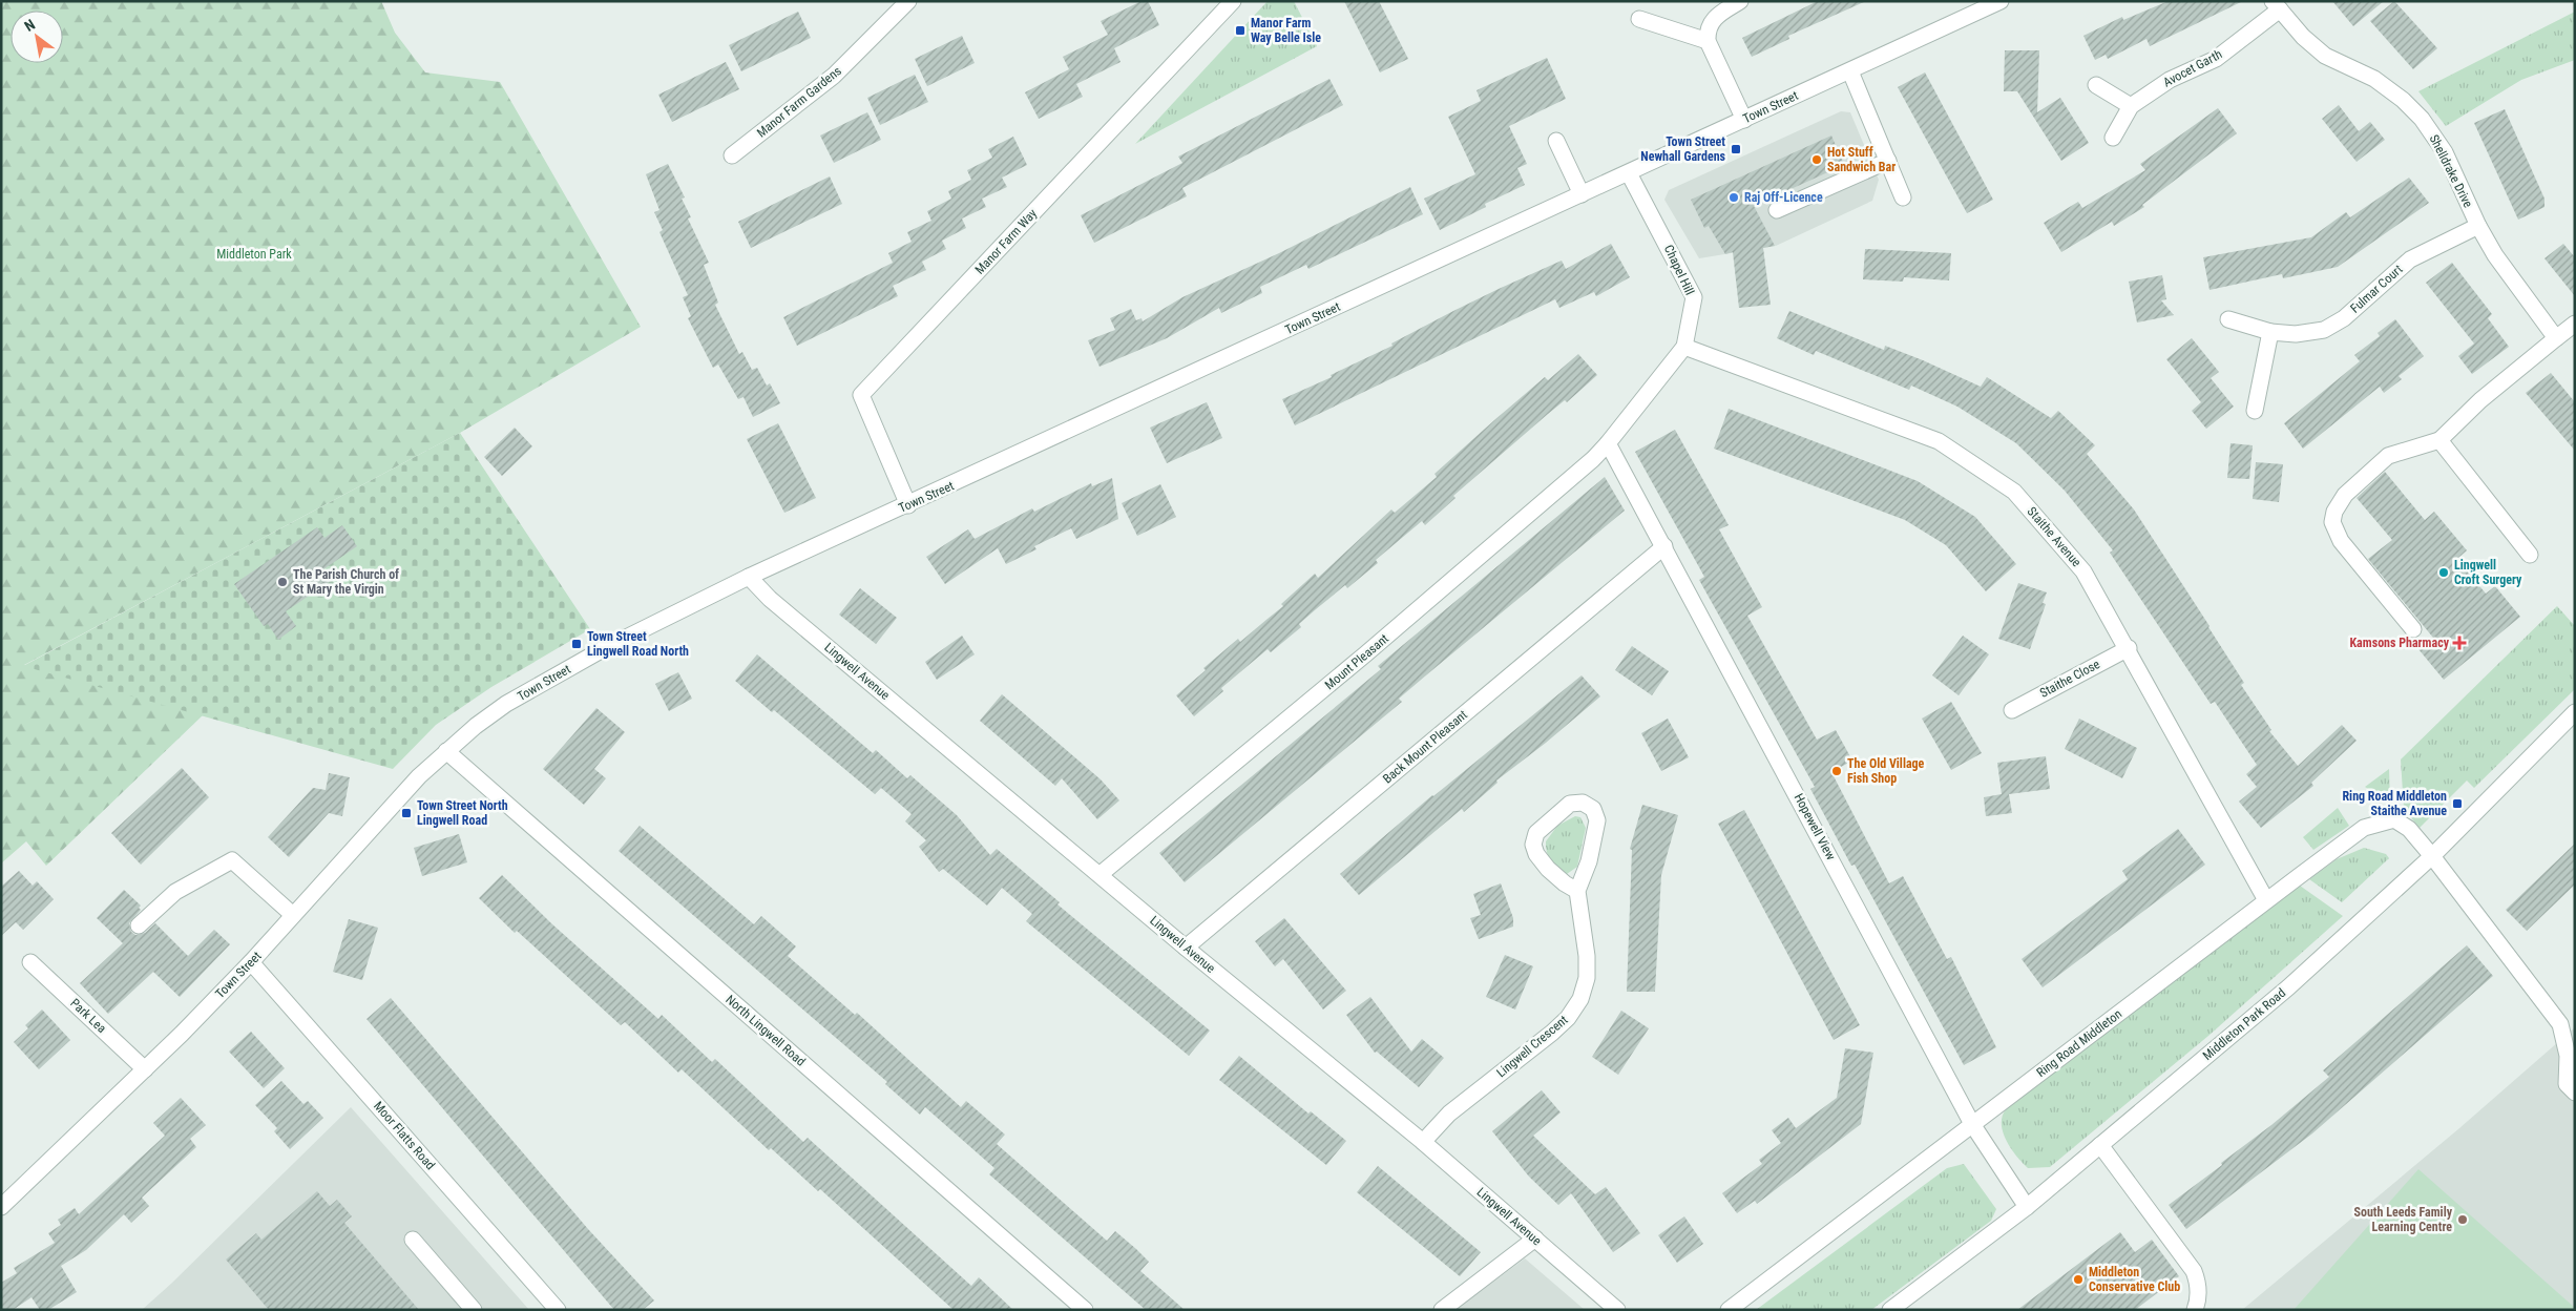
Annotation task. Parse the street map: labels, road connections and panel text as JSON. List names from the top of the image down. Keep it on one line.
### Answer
{"streets":{"street":["Avocet Garth","Manor Farm Gardens","Town Street","Shelldrake Drive","Manor Farm Way","Chapel Hill","Fulmar Court","Staithe Avenue","Mount Pleasant","Lingwell Avenue","Staithe Close","Back Mount Pleasant","Hopewell View","Park Lea","Middleton Park Road","North Lingwell Road","Ring Road Middleton","Lingwell Crescent","Moor Flatts Road"]},"crossings":[["Avocet Garth","Shelldrake Drive"],["Town Street","Manor Farm Way"],["Town Street","Chapel Hill"],["Town Street","Lingwell Avenue"],["Town Street","Park Lea"],["Town Street","North Lingwell Road"],["Town Street","Moor Flatts Road"],["Shelldrake Drive","Fulmar Court"],["Chapel Hill","Staithe Avenue"],["Chapel Hill","Mount Pleasant"],["Chapel Hill","Hopewell View"],["Staithe Avenue","Staithe Close"],["Staithe Avenue","Ring Road Middleton"],["Mount Pleasant","Lingwell Avenue"],["Mount Pleasant","Hopewell View"],["Lingwell Avenue","Back Mount Pleasant"],["Lingwell Avenue","Lingwell Crescent"],["Back Mount Pleasant","Hopewell View"],["Hopewell View","Middleton Park Road"],["Hopewell View","Ring Road Middleton"],["Middleton Park Road","Ring Road Middleton"]],"parks":["Middleton Park"],"places":{"transit":["Manor Farm Way Belle Isle","Town Street Newhall Gardens","Town Street Lingwell Road North","Ring Road Middleton Staithe Avenue","Town Street North Lingwell Road"],"other":["Hot Stuff Sandwich Bar","Raj Off-Licence","Lingwell Croft Surgery","The Parish Church of St Mary the Virgin","The Old Village Fish Shop","South Leeds Family Learning Centre","Middleton Conservative Club"],"health":["Kamsons Pharmacy"]},"north":"top left"}
